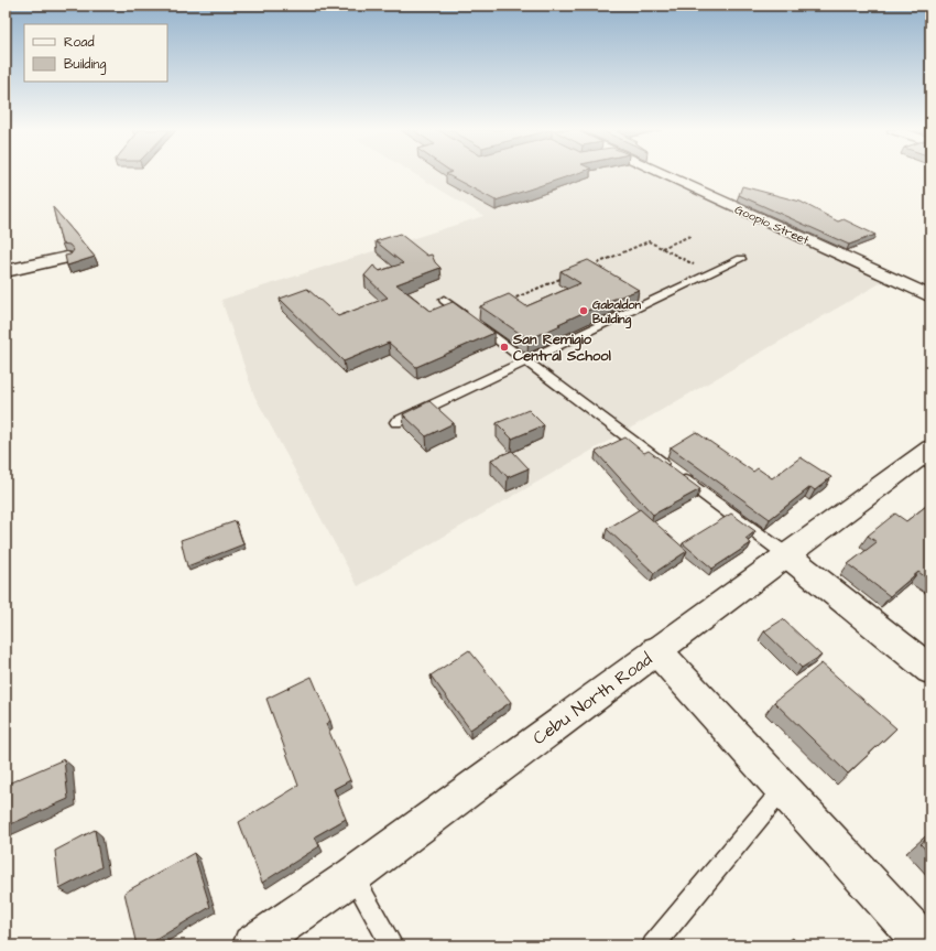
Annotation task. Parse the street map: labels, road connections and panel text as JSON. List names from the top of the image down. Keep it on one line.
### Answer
{"streets":{"main road":["Goopio Street","Cebu North Road"]},"places":["Gabaldon Building","San Remigio Central School"],"legend":["Road","Building"]}
